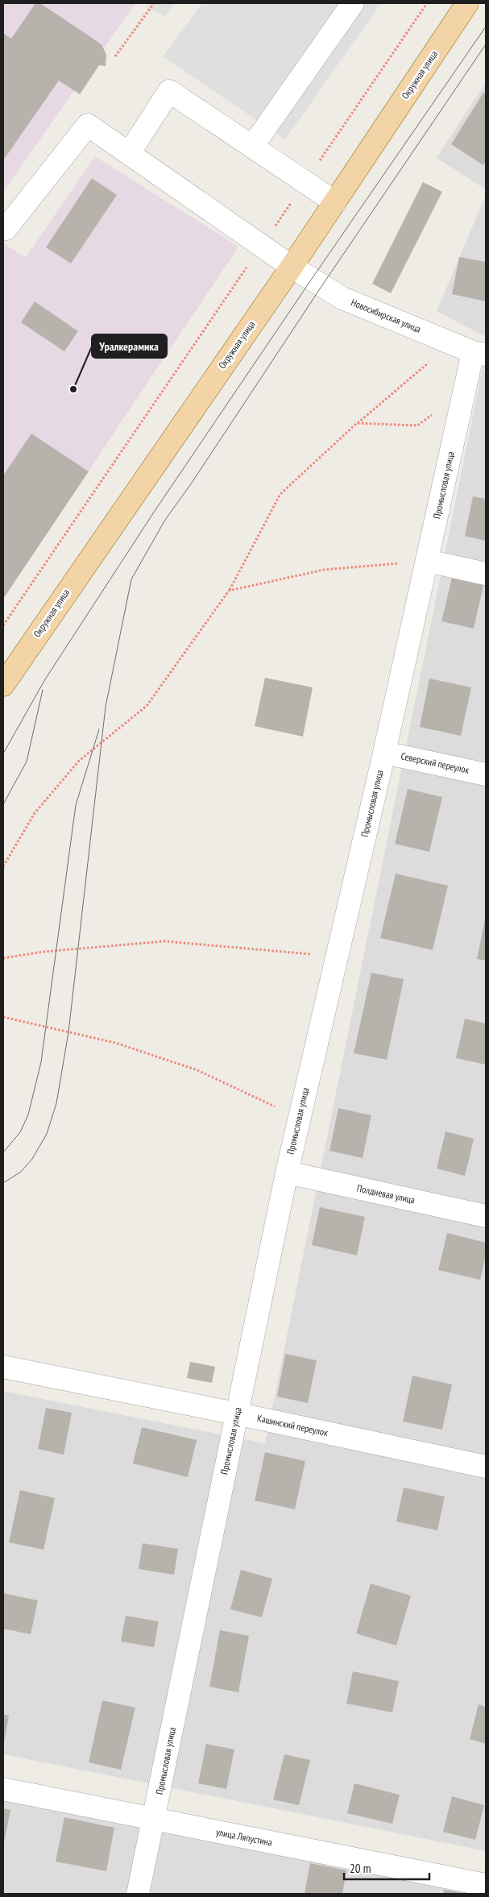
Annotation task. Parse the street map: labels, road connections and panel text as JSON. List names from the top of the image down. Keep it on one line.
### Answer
{"streets":{"main road":["Окружная улица"],"street":["Новосибирская улица","Промысловая улица","Северский переулок","Полдневая улица","Кашинский переулок","улица Ляпустина"]},"crossings":[["Окружная улица","Новосибирская улица"],["Новосибирская улица","Промысловая улица"],["Промысловая улица","Северский переулок"],["Промысловая улица","Полдневая улица"],["Промысловая улица","Кашинский переулок"],["Промысловая улица","улица Ляпустина"]],"places":["Уралкерамика"],"scale_bar":"20 m"}
